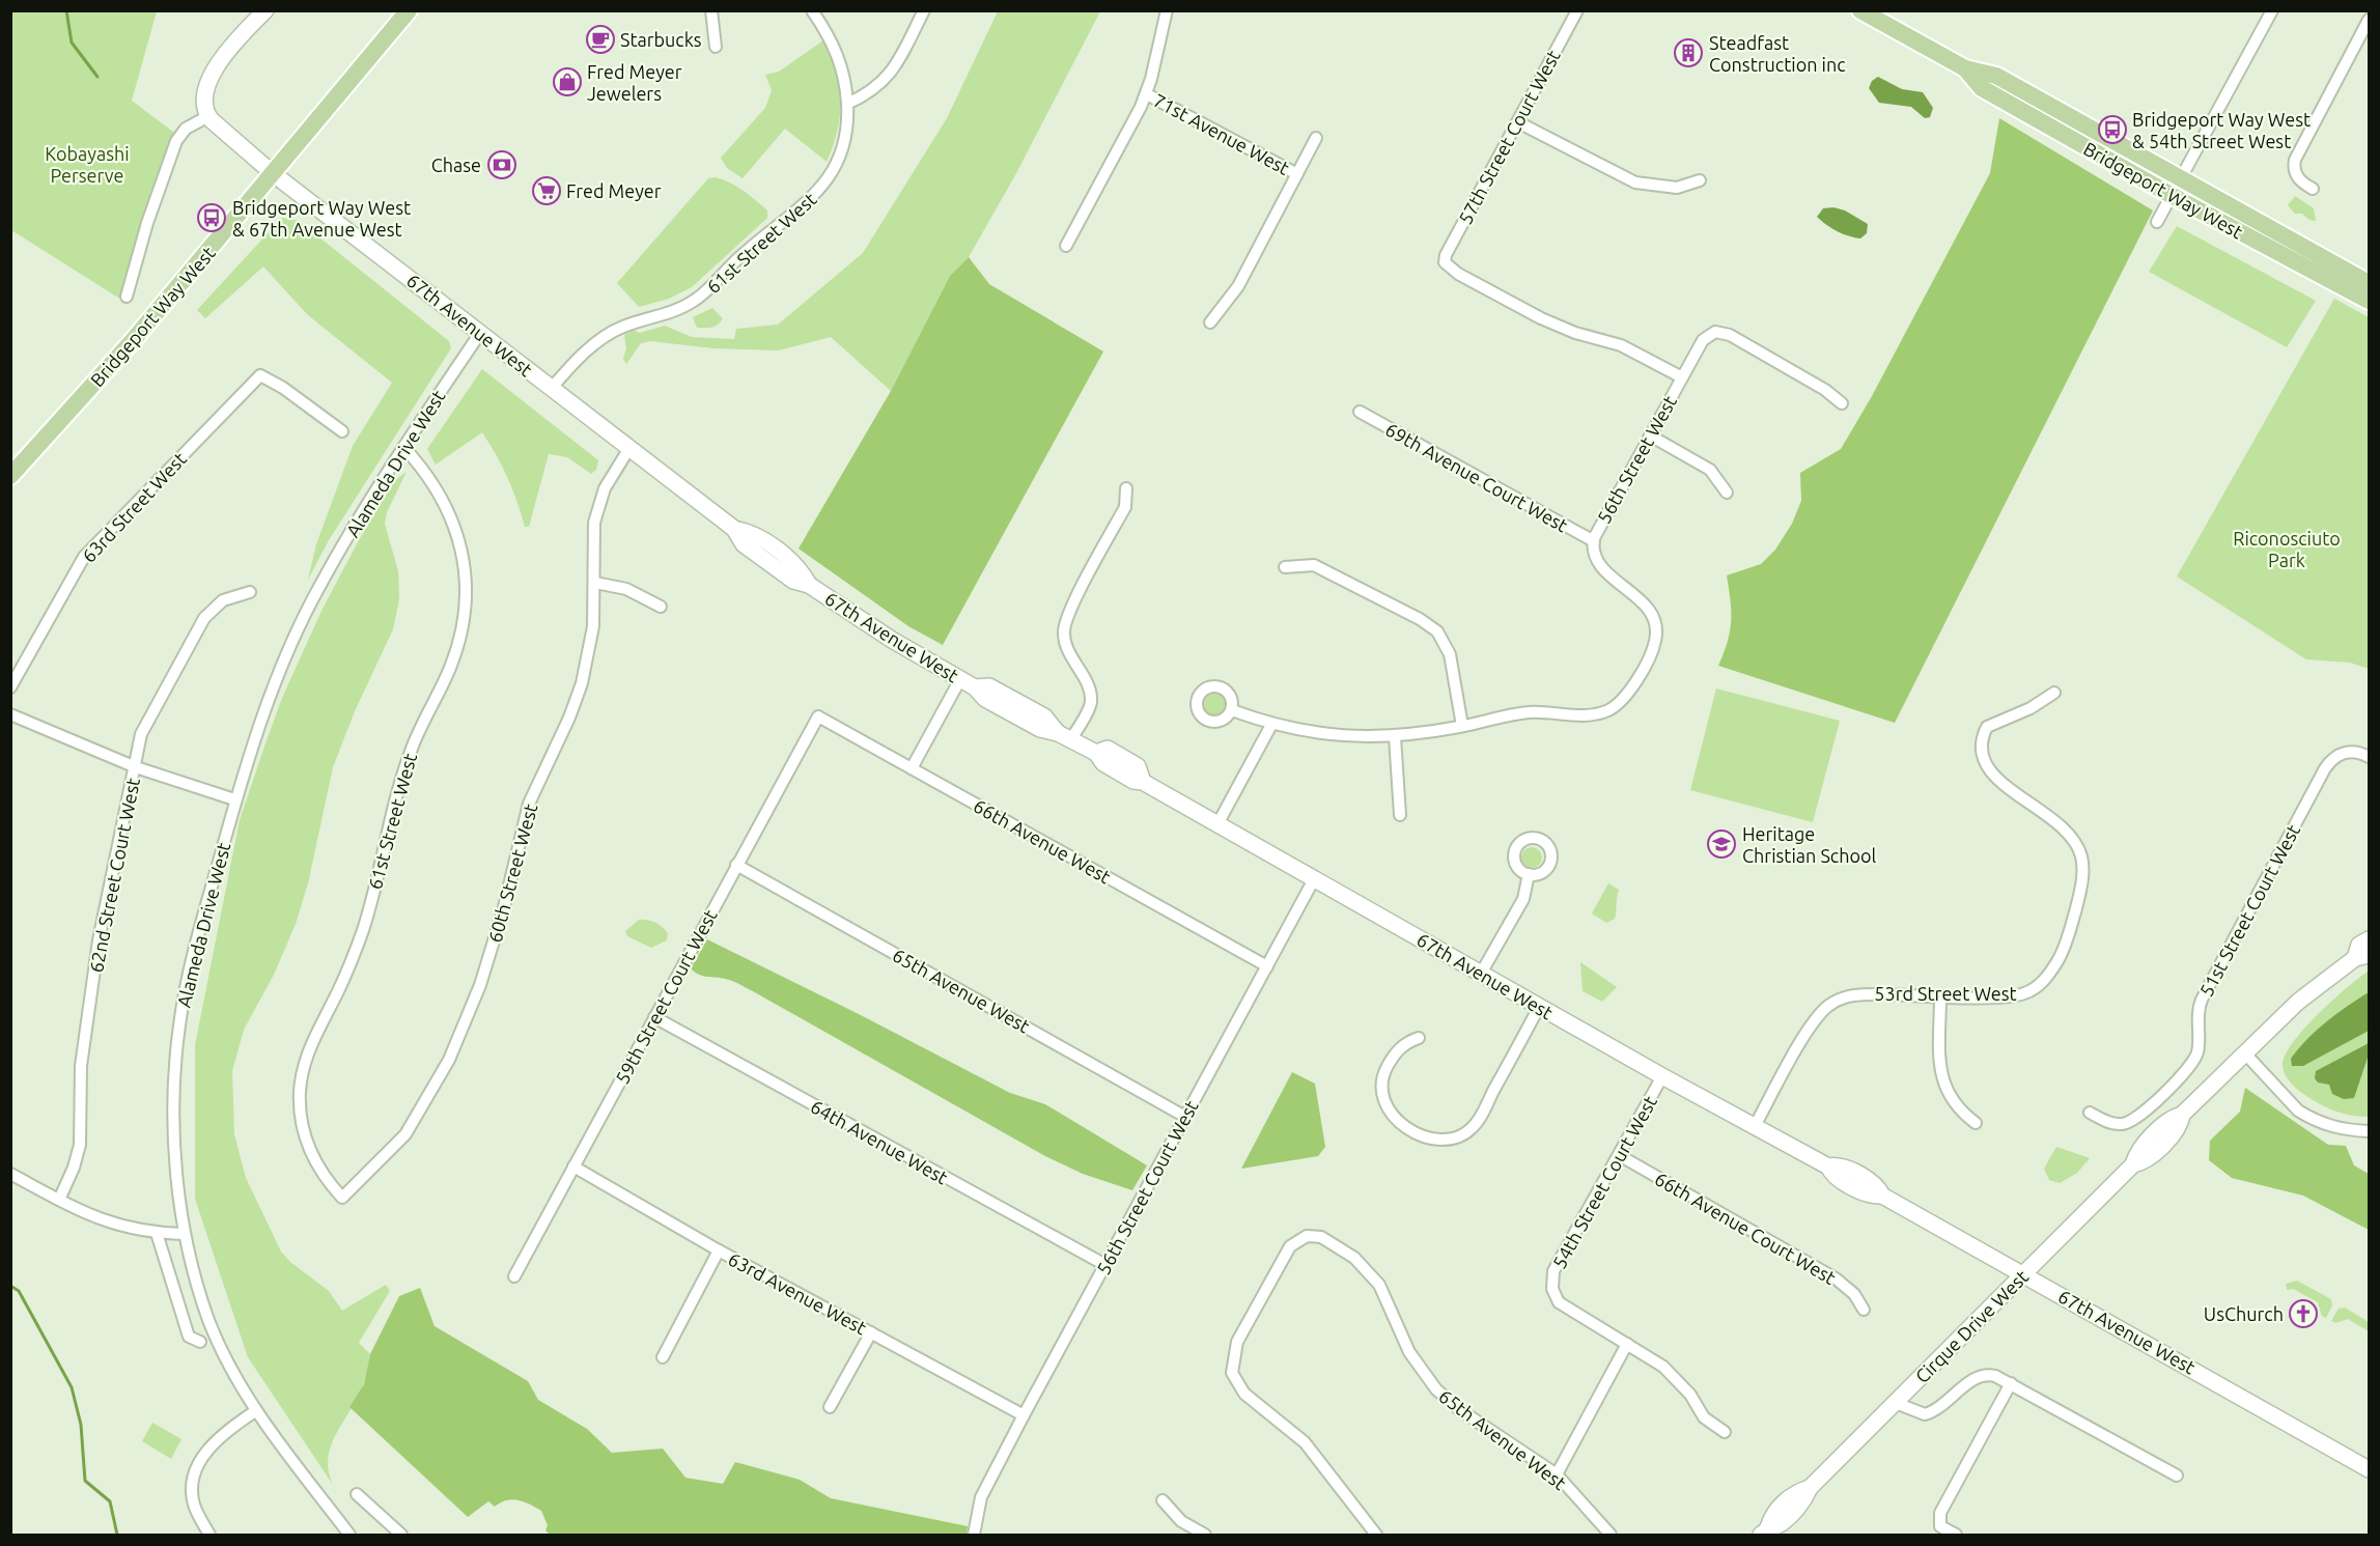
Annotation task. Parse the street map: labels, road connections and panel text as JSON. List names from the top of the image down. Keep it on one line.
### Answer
{"streets":{"main road":["Bridgeport Way West"],"street":["71st Avenue West","57th Street Court West","61st Street West","67th Avenue West","56th Street West","Alameda Drive West","69th Avenue Court West","63rd Street West","66th Avenue West","60th Street West","62nd Street Court West","51st Street Court West","65th Avenue West","53rd Street West","59th Street Court West","64th Avenue West","54th Street Court West","56th Street Court West","66th Avenue Court West","63rd Avenue West","Cirque Drive West"]},"crossings":[["57th Street Court West","56th Street West"],["Bridgeport Way West","67th Avenue West"],["61st Street West","67th Avenue West"],["61st Street West","Alameda Drive West"],["61st Street West","60th Street West"],["67th Avenue West","Alameda Drive West"],["67th Avenue West","60th Street West"],["67th Avenue West","53rd Street West"],["67th Avenue West","54th Street Court West"],["67th Avenue West","56th Street Court West"],["67th Avenue West","Cirque Drive West"],["56th Street West","69th Avenue Court West"],["66th Avenue West","59th Street Court West"],["66th Avenue West","56th Street Court West"],["65th Avenue West","59th Street Court West"],["65th Avenue West","56th Street Court West"],["59th Street Court West","64th Avenue West"],["59th Street Court West","63rd Avenue West"],["64th Avenue West","56th Street Court West"],["54th Street Court West","66th Avenue Court West"],["56th Street Court West","63rd Avenue West"]],"parks":["Kobayashi Perserve","Riconosciuto Park"],"places":{"cafe":["Starbucks"],"building":["Steadfast Construction inc"],"shop":["Fred Meyer Jewelers"],"bus stop":["Bridgeport Way West & 54th Street West","Bridgeport Way West & 67th Avenue West"],"bank":["Chase"],"supermarket":["Fred Meyer"],"school or university":["Heritage Christian School"],"church":["UsChurch"]}}
